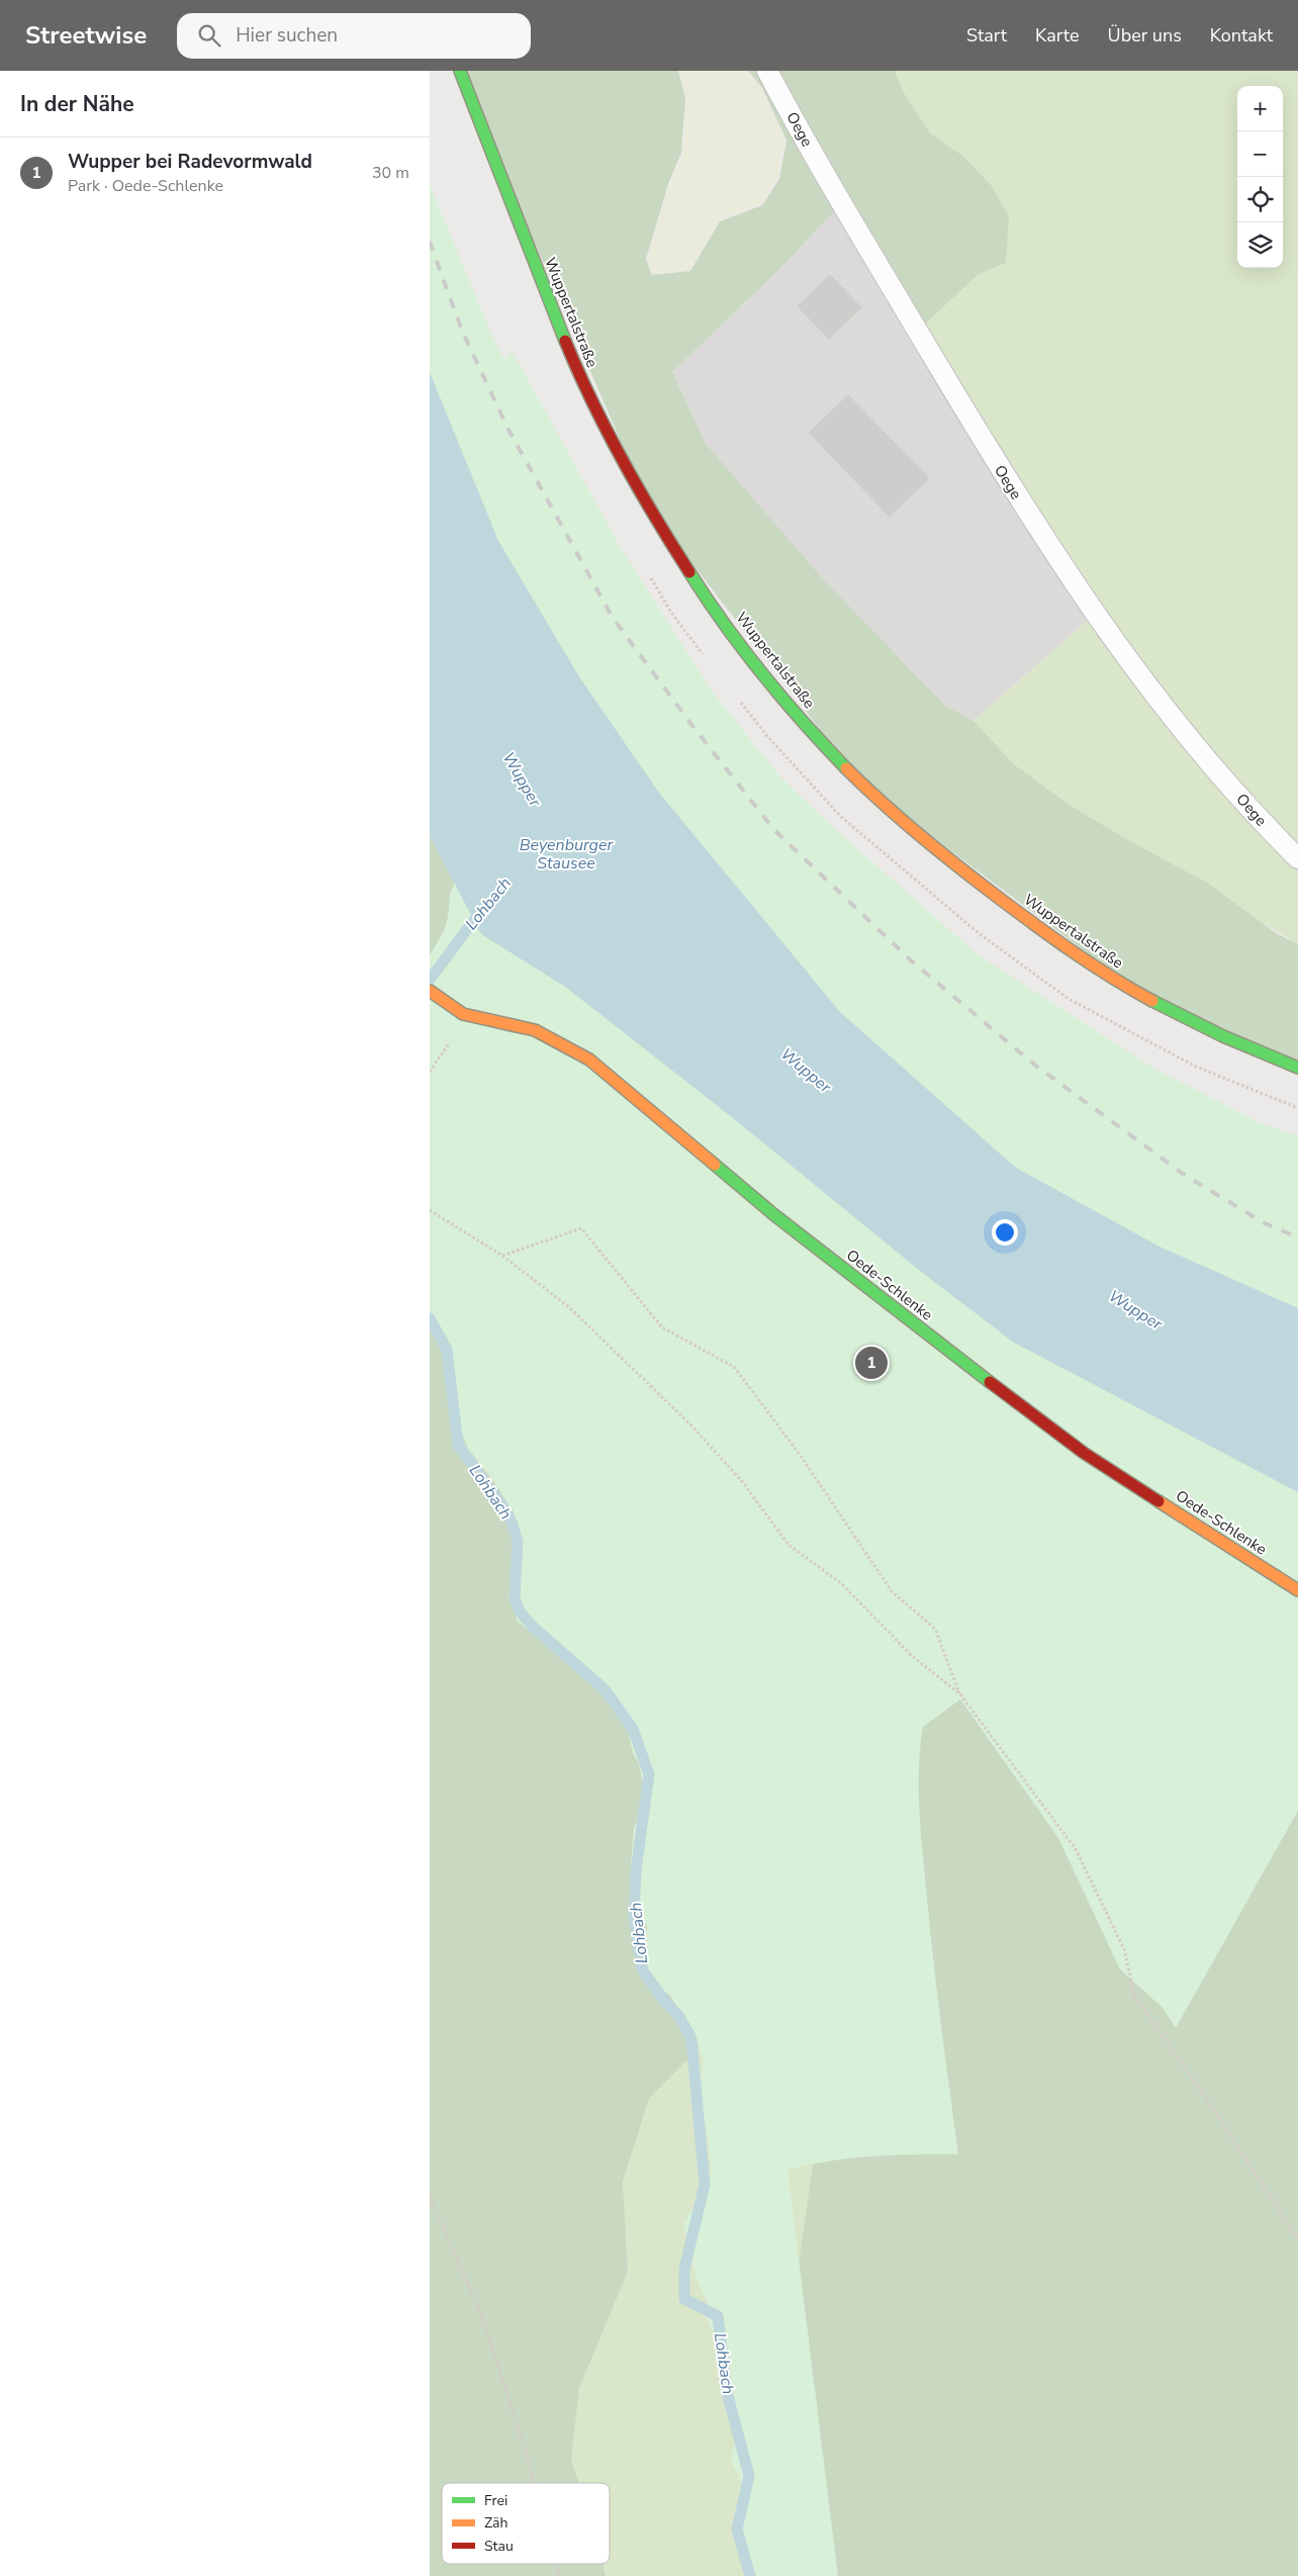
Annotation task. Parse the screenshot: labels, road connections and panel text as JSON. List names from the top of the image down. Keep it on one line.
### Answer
{"streets":{"main road":["Wuppertalstraße","Oede-Schlenke"],"lane":["Oege"]},"water":["Wupper","Beyenburger Stausee","Lohbach"],"legend":["Frei","Zäh","Stau"],"page":{"header":"Streetwise","search":"Hier suchen","nav":["Start","Karte","Über uns","Kontakt"],"heading":"In der Nähe","map_buttons":["+","−"],"list":[{"mark":"1","name":"Wupper bei Radevormwald","note":"Park · Oede-Schlenke","value":"30 m"}],"pins":"1"}}
